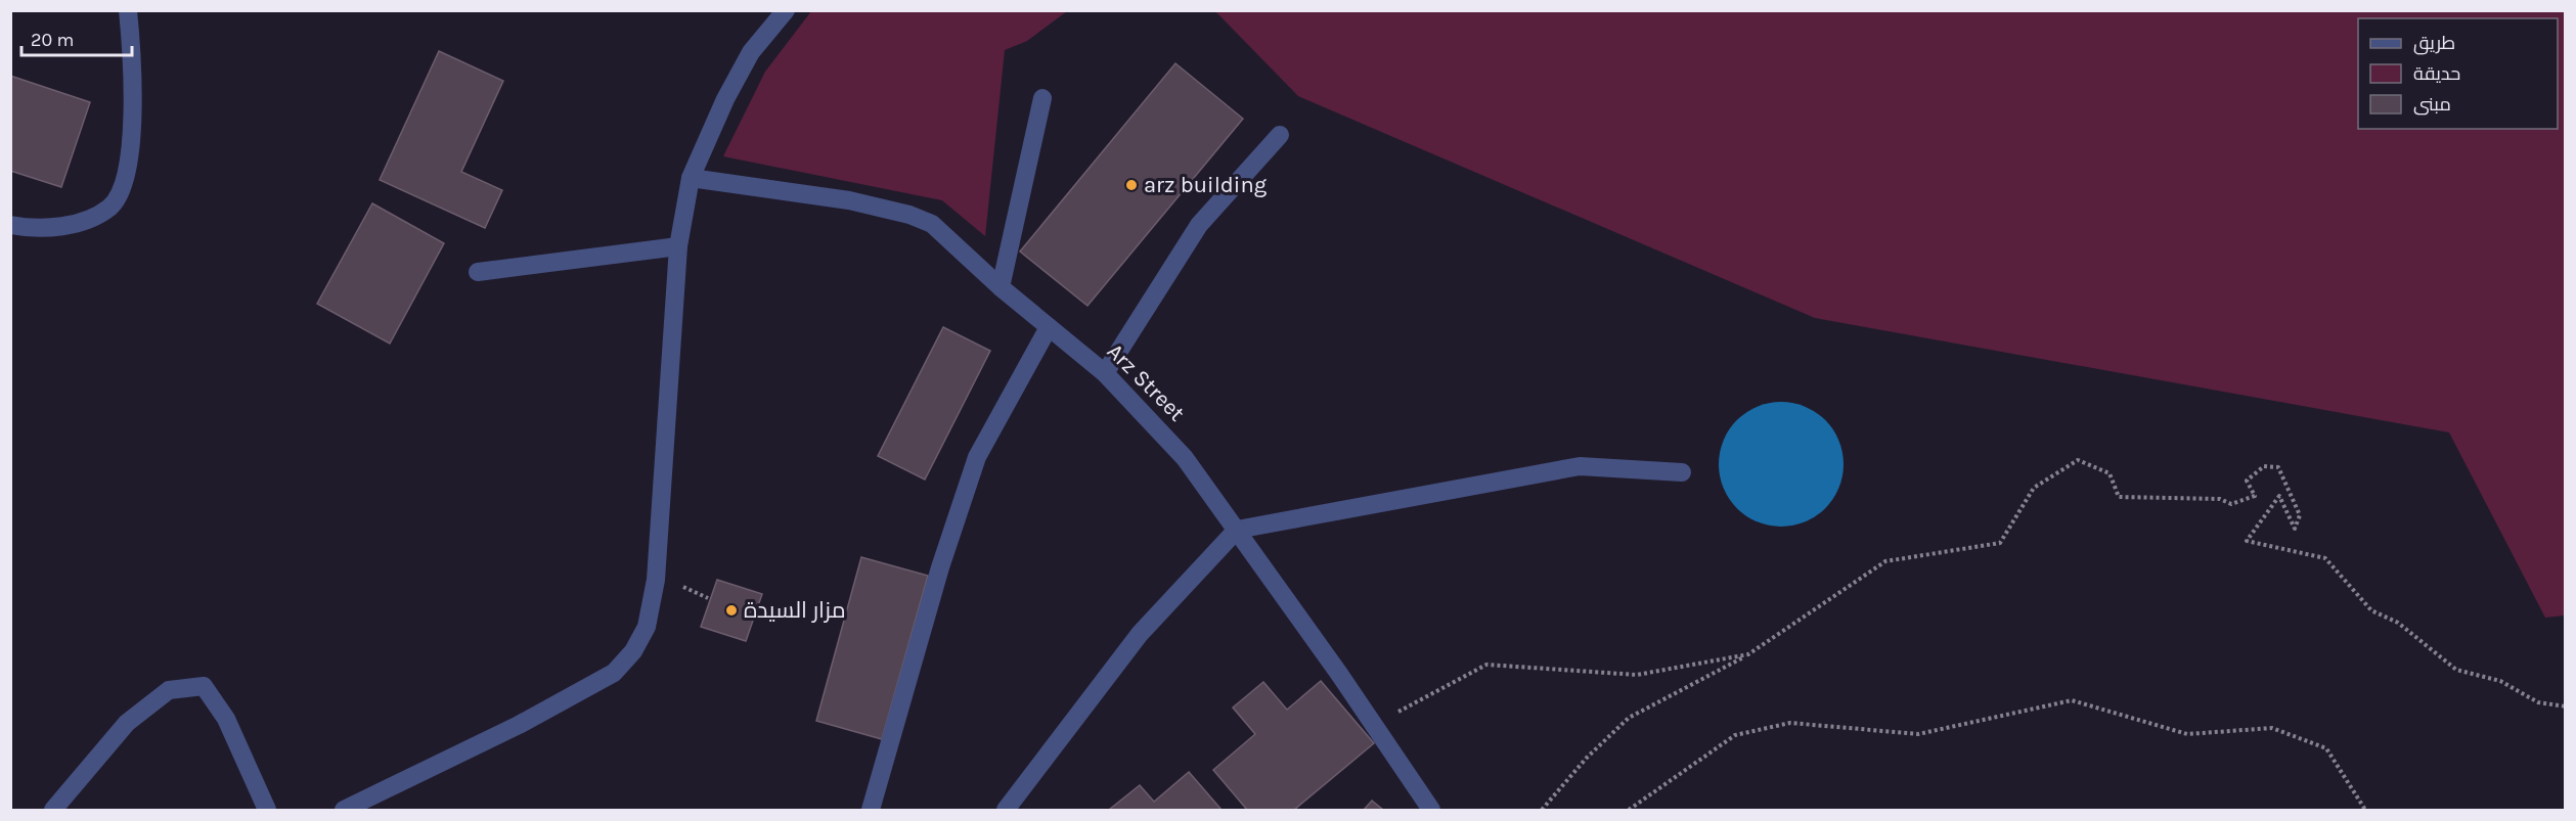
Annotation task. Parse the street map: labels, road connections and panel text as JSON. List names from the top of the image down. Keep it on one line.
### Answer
{"streets":{"street":["Arz Street"]},"places":["arz building","مزار السيدة"],"legend":["طريق","حديقة","مبنى"],"scale_bar":"20 m"}
